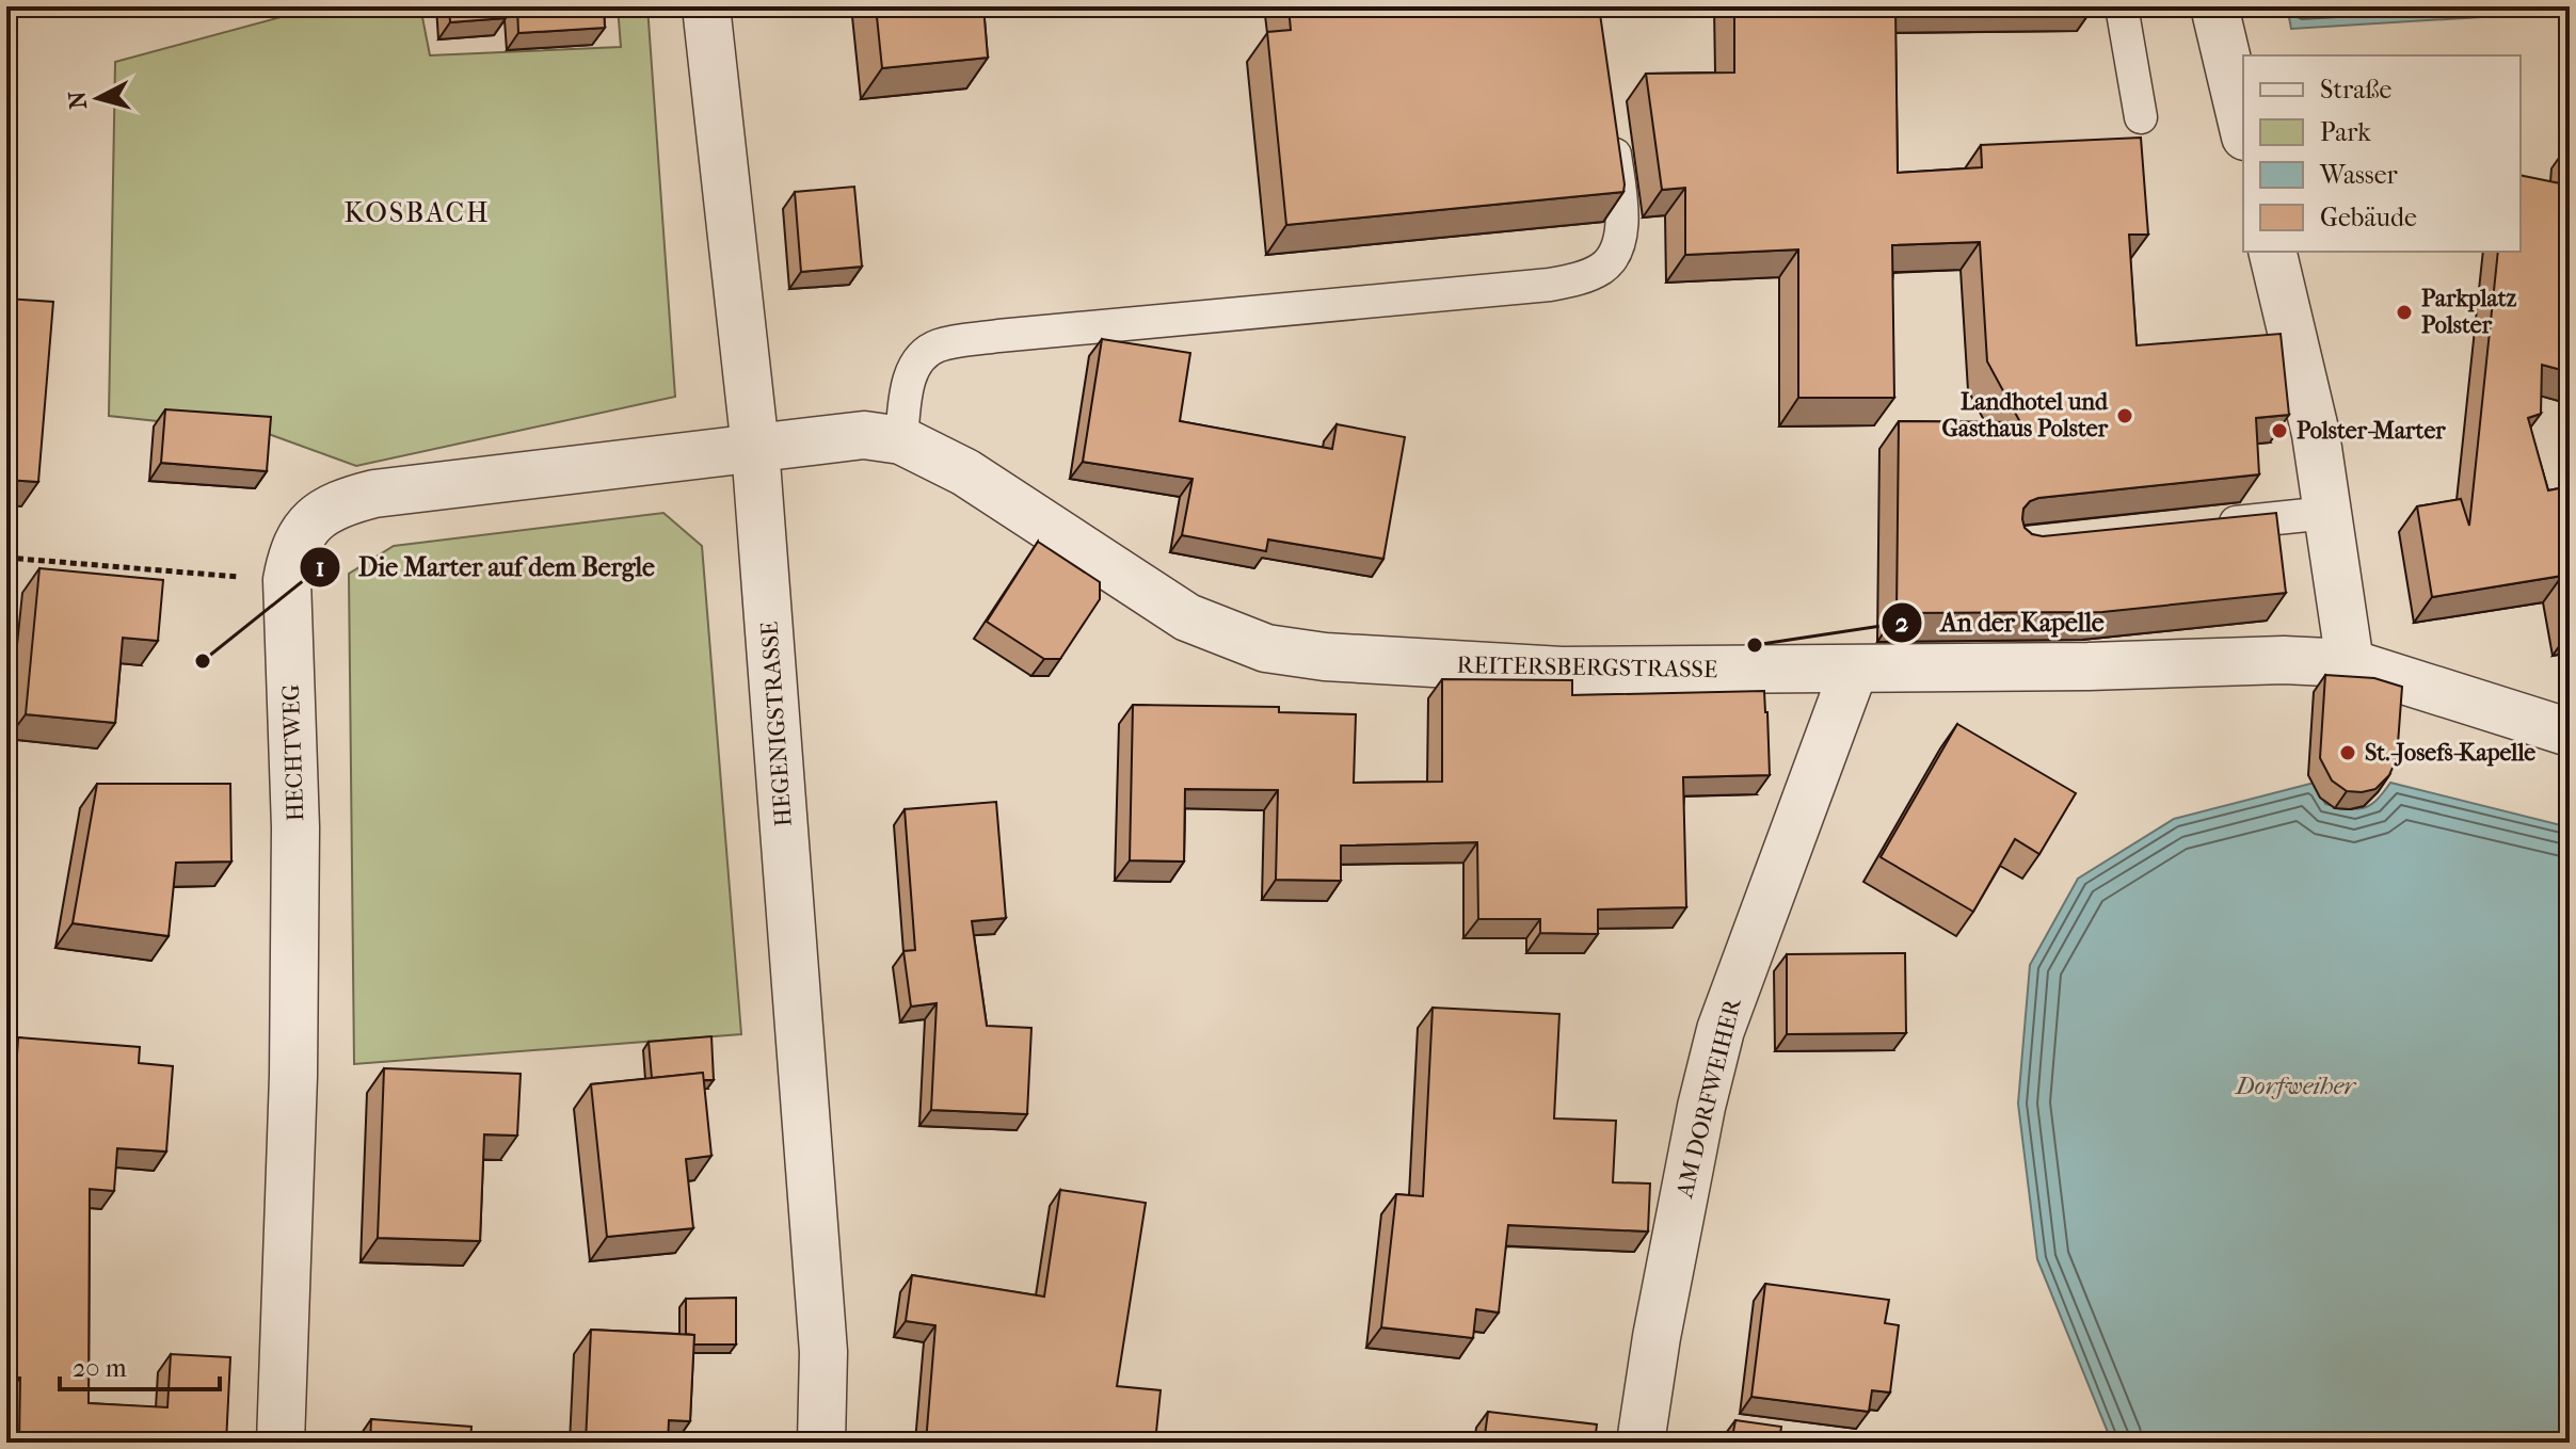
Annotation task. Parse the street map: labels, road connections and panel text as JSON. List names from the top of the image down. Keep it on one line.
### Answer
{"streets":{"street":["REITERSBERGSTRASSE","HEGENIGSTRASSE","HECHTWEG","AM DORFWEIHER"]},"crossings":[["REITERSBERGSTRASSE","HEGENIGSTRASSE"],["REITERSBERGSTRASSE","HECHTWEG"],["REITERSBERGSTRASSE","AM DORFWEIHER"],["HEGENIGSTRASSE","HECHTWEG"]],"districts":["KOSBACH"],"water":["Dorfweiher"],"places":["Parkplatz Polster","Landhotel und Gasthaus Polster","Polster-Marter","An der Kapelle","Die Marter auf dem Bergle","St.-Josefs-Kapelle"],"legend":["Straße","Park","Wasser","Gebäude"],"scale_bar":"20 m","north":"left"}
